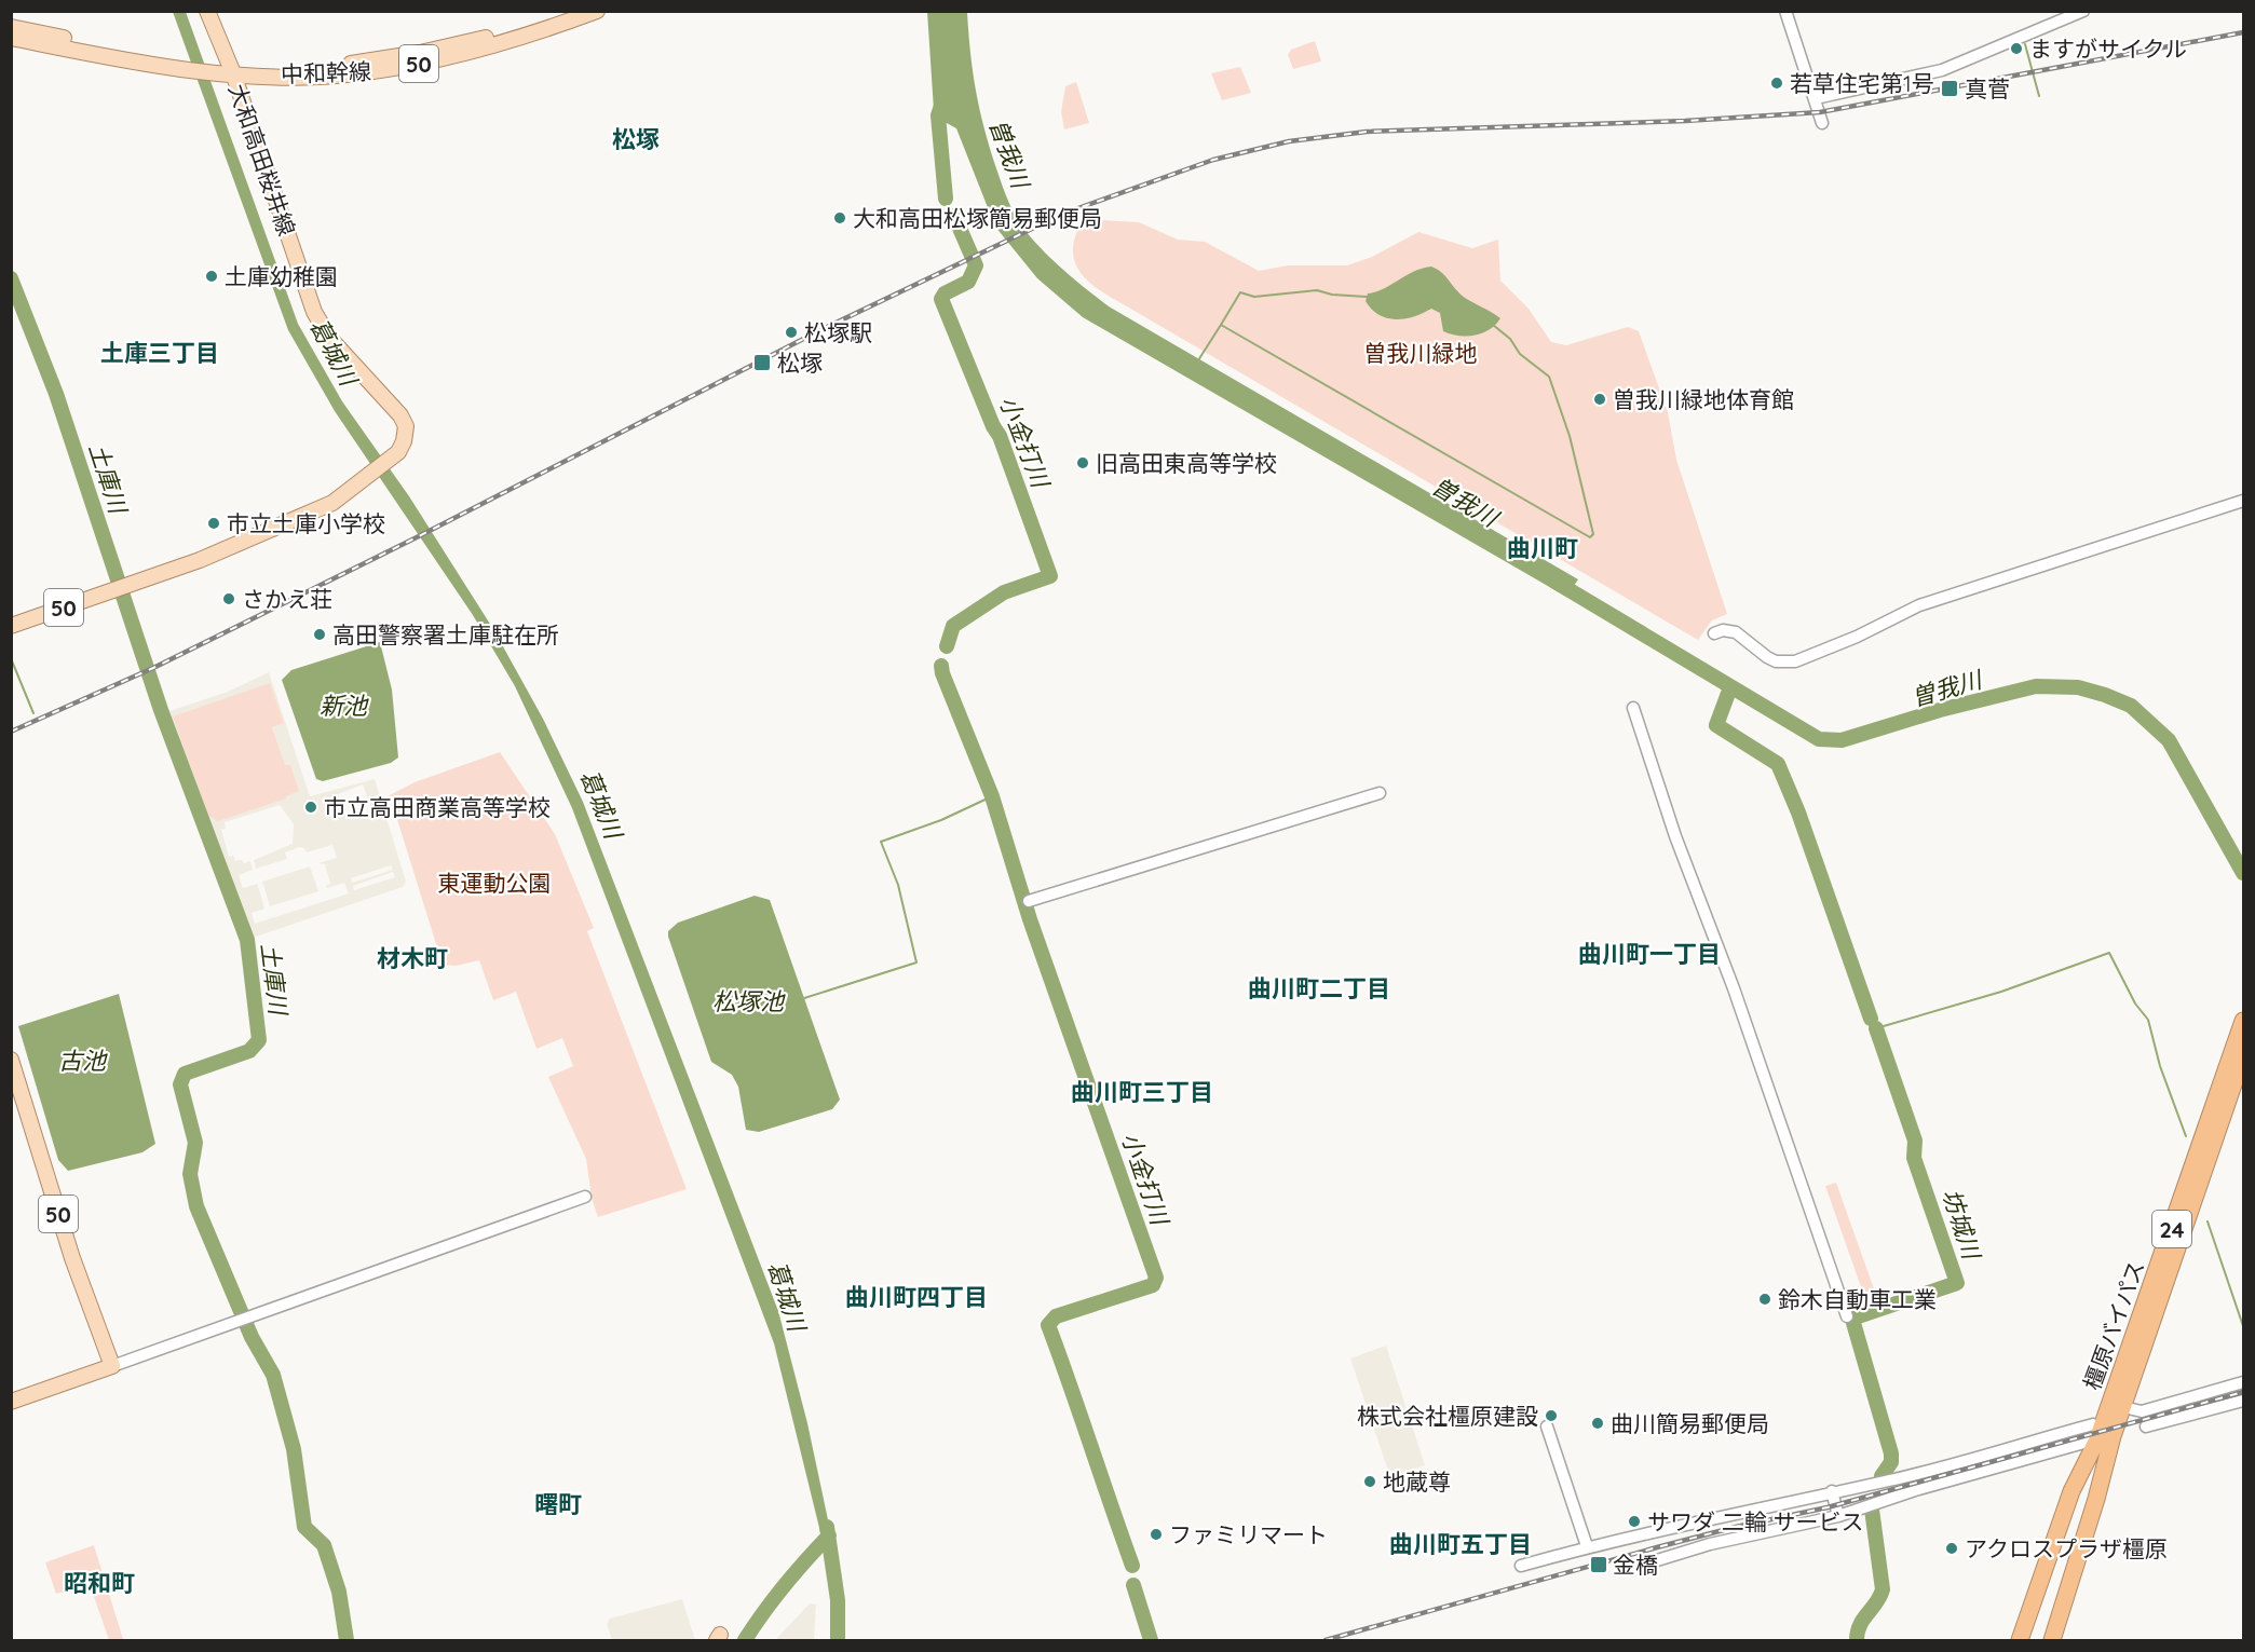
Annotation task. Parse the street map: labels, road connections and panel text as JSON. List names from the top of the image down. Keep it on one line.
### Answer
{"streets":{"highway":["24","橿原バイパス"],"main road":["50","中和幹線","大和高田桜井線"]},"crossings":[["中和幹線","大和高田桜井線"]],"districts":["松塚","土庫三丁目","曲川町","曲川町一丁目","材木町","曲川町二丁目","曲川町三丁目","曲川町四丁目","曙町","曲川町五丁目","昭和町"],"water":["曽我川","葛城川","小金打川","土庫川","新池","松塚池","古池","坊城川"],"parks":["曽我川緑地","東運動公園"],"places":{"other":["ますがサイクル","若草住宅第1号","大和高田松塚簡易郵便局","土庫幼稚園","松塚駅","曽我川緑地体育館","旧高田東高等学校","市立土庫小学校","さかえ荘","高田警察署土庫駐在所","市立高田商業高等学校","鈴木自動車工業","株式会社橿原建設","曲川簡易郵便局","地蔵尊","サワダ 二輪 サービス","ファミリマート","アクロスプラザ橿原"],"transit":["真菅","松塚","金橋"]}}
